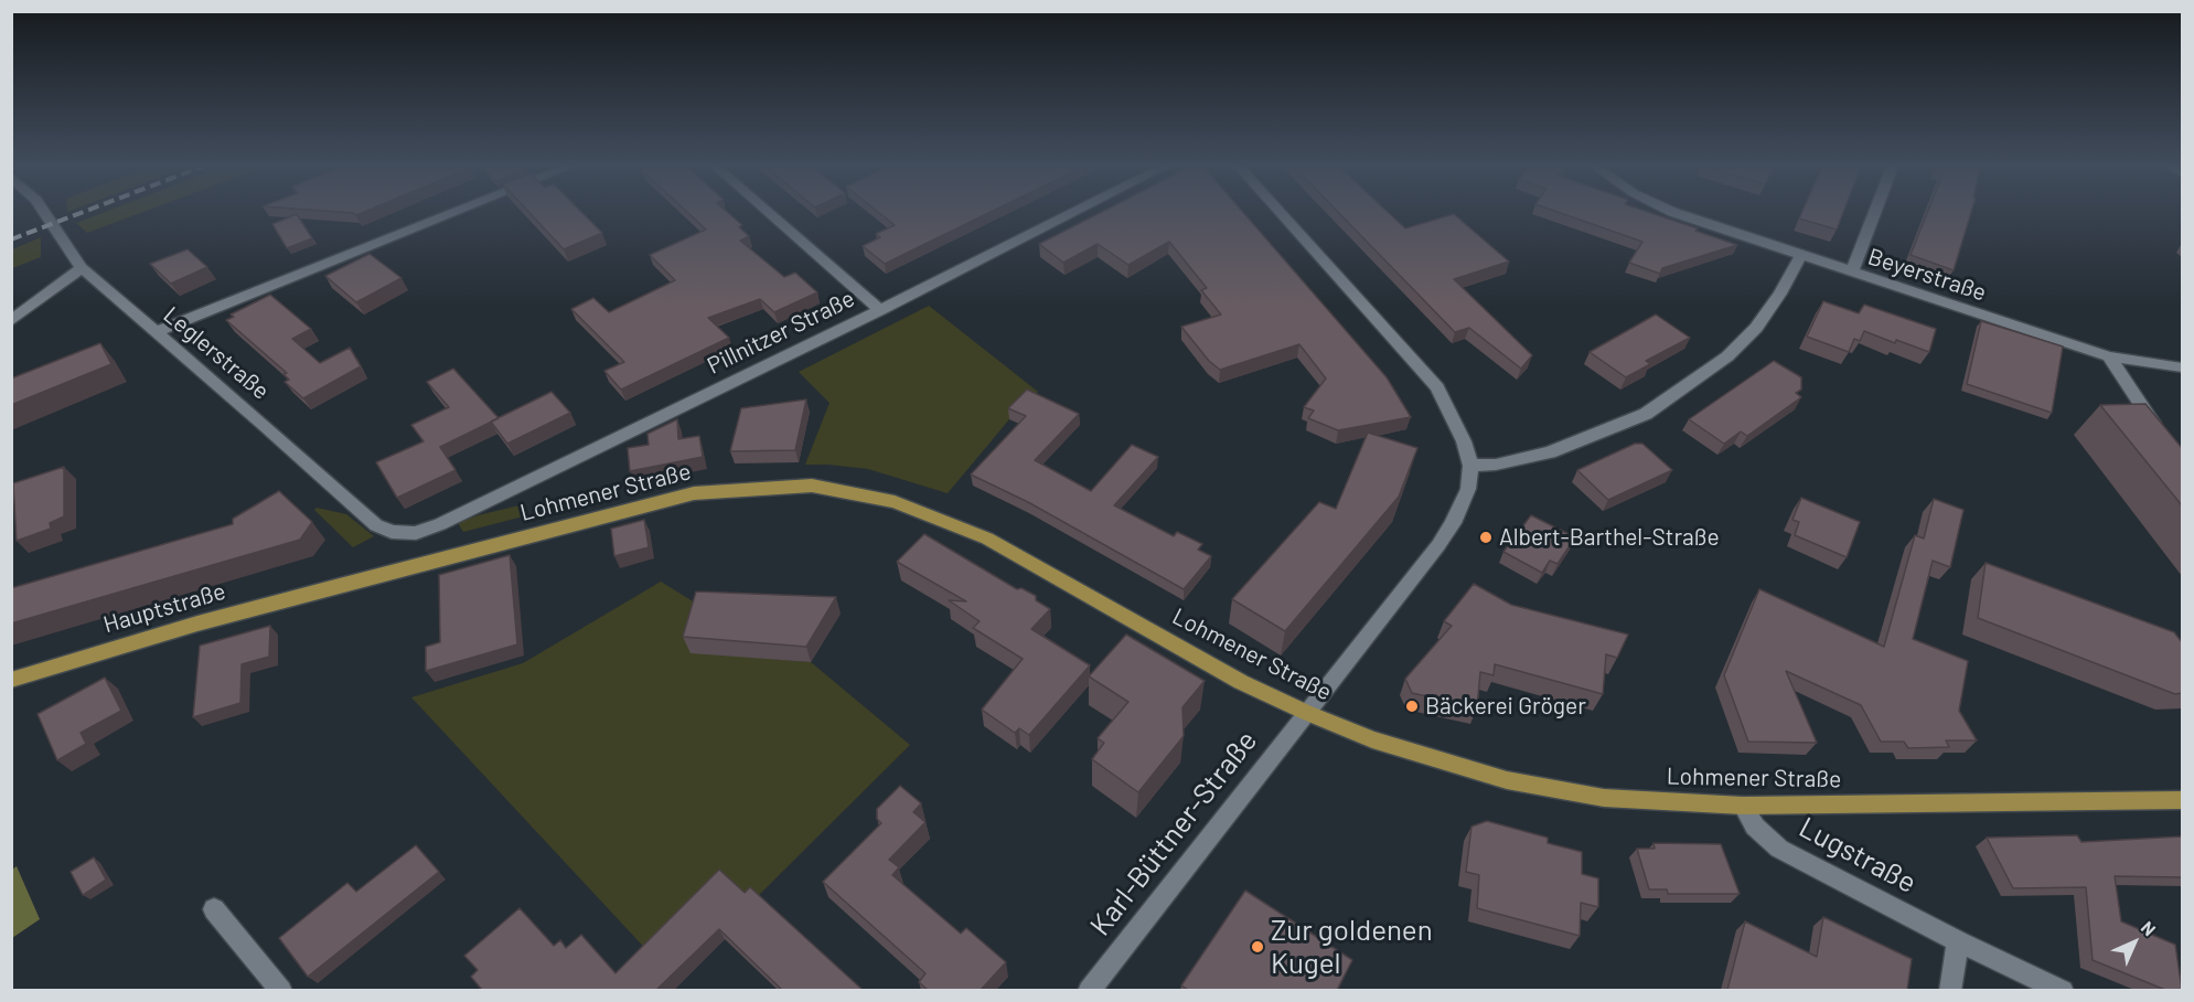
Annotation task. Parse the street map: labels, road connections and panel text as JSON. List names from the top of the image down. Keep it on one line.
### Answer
{"streets":{"main road":["Lohmener Straße","Hauptstraße"],"street":["Beyerstraße","Pillnitzer Straße","Leglerstraße","Karl-Büttner-Straße","Lugstraße"]},"crossings":[["Pillnitzer Straße","Leglerstraße"],["Lohmener Straße","Hauptstraße"],["Lohmener Straße","Karl-Büttner-Straße"],["Lohmener Straße","Lugstraße"]],"places":["Albert-Barthel-Straße","Bäckerei Gröger","Zur goldenen Kugel"],"north":"top right"}
